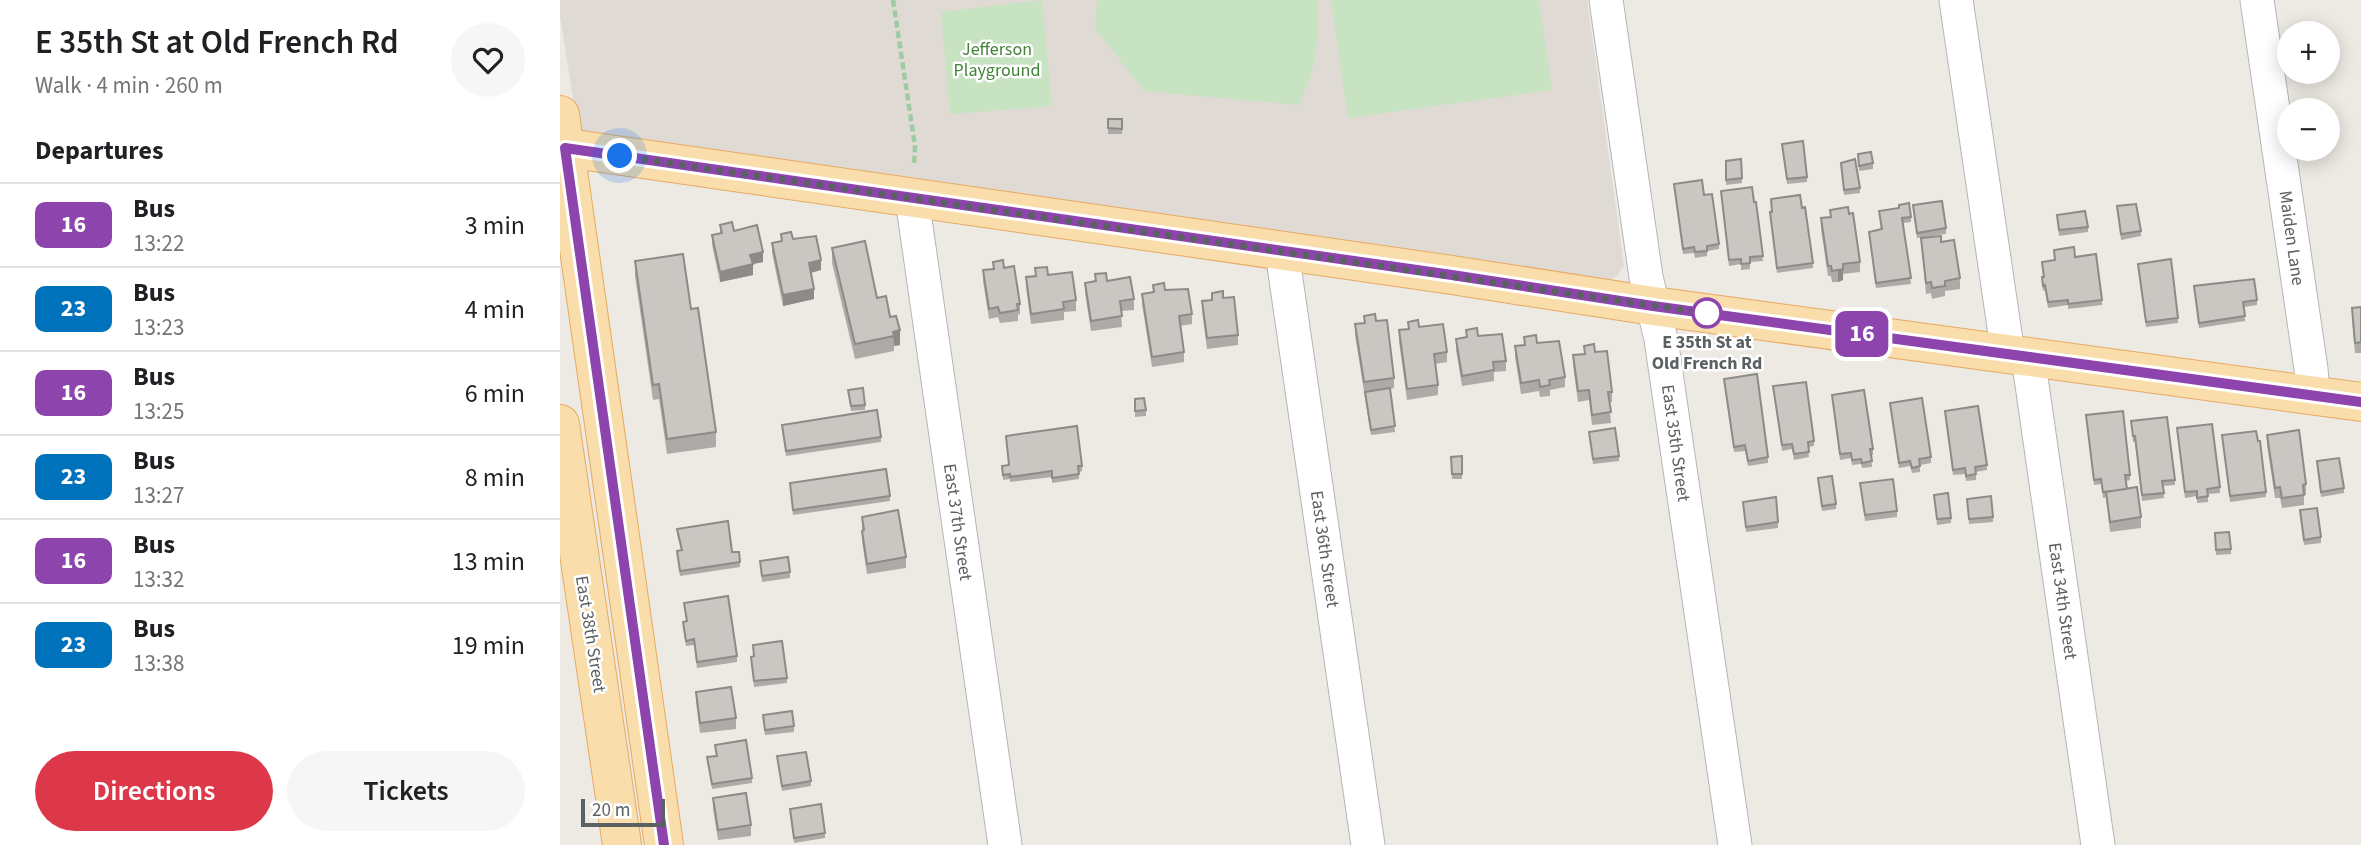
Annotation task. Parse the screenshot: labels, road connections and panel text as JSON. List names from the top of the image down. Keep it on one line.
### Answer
{"streets":{"main road":["East 38th Street"],"street":["Maiden Lane","East 35th Street","East 37th Street","East 36th Street","East 34th Street"]},"parks":["Jefferson Playground"],"places":["E 35th St at Old French Rd"],"lines":["bus line 16"],"scale_bar":"20 m","page":{"heading":[["E 35th St at Old French Rd","Walk · 4 min · 260 m"],"Departures"],"on_map":"16","map_buttons":["+","−"],"list":[{"mark":"16","name":"Bus","note":"13:22","value":"3 min"},{"mark":"23","name":"Bus","note":"13:23","value":"4 min"},{"mark":"16","name":"Bus","note":"13:25","value":"6 min"},{"mark":"23","name":"Bus","note":"13:27","value":"8 min"},{"mark":"16","name":"Bus","note":"13:32","value":"13 min"},{"mark":"23","name":"Bus","note":"13:38","value":"19 min"}],"buttons":["Directions","Tickets"],"scale":"20 m"}}
